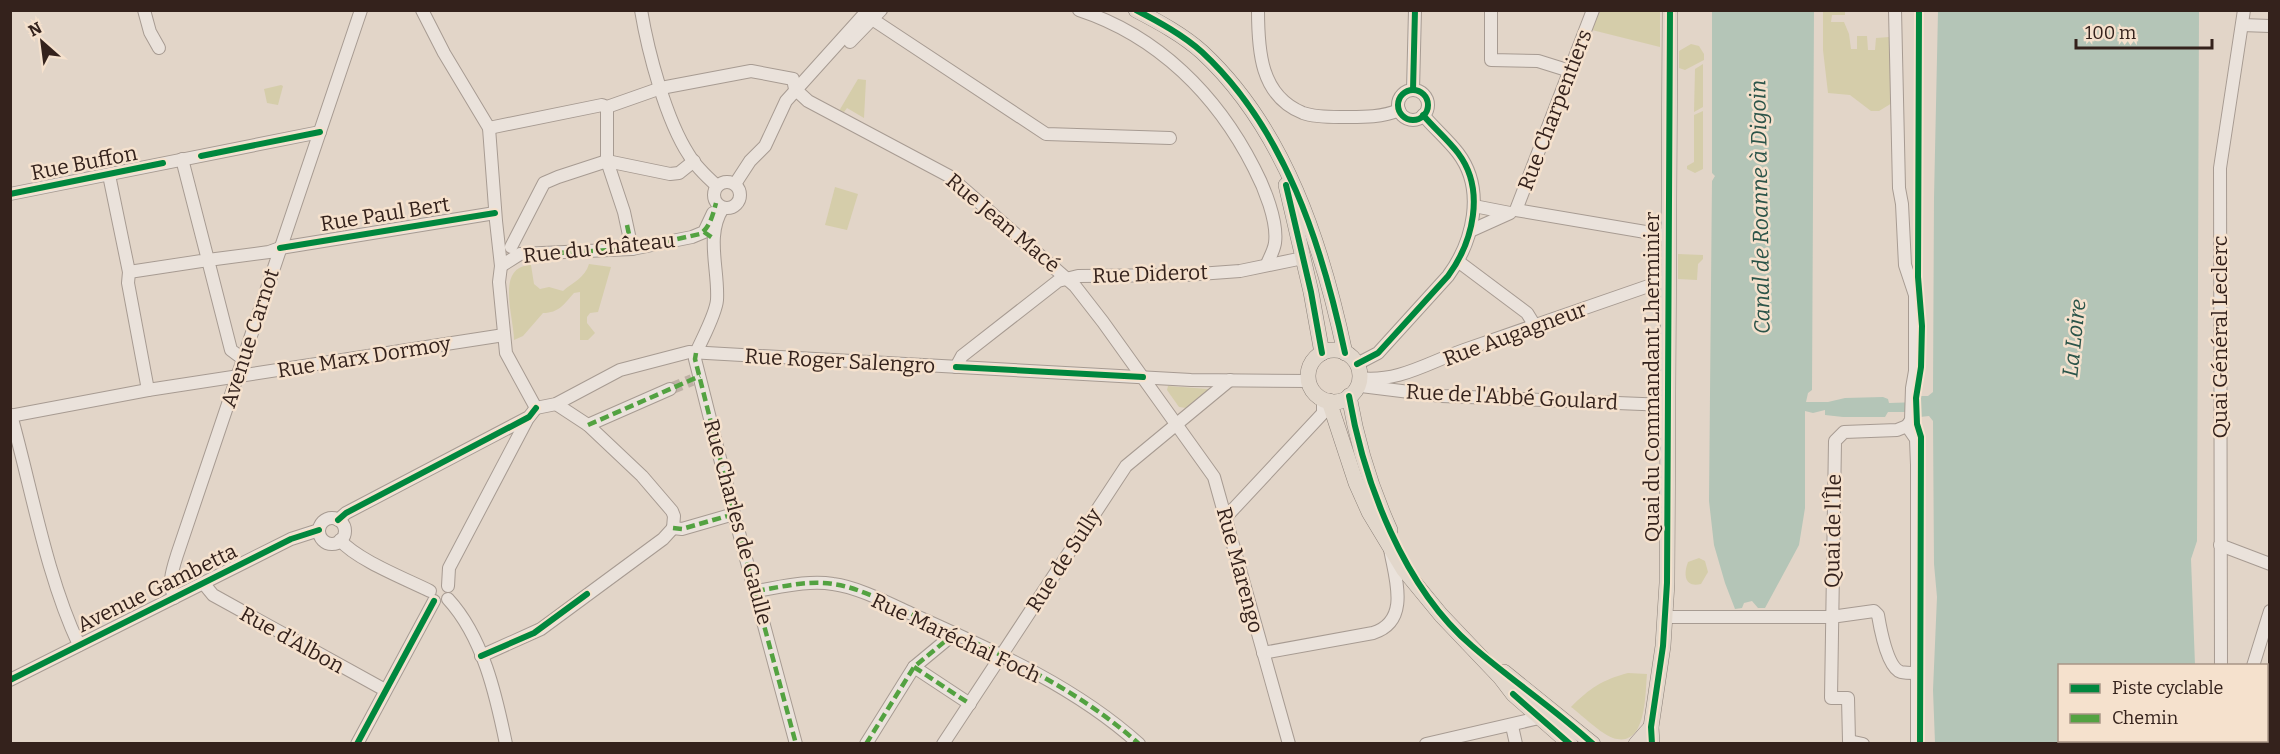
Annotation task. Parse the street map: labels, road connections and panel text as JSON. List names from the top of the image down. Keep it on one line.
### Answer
{"streets":{"main road":["Quai du Commandant Lherminier"],"street":["Rue Charpentiers","Rue Buffon","Rue Paul Bert","Rue Jean Macé","Rue du Château","Rue Diderot","Rue Augagneur","Quai Général Leclerc","Avenue Carnot","Rue Marx Dormoy","Rue Roger Salengro","Rue de l'Abbé Goulard","Rue Charles de Gaulle","Quai de l'Île","Rue de Sully","Rue Marengo","Avenue Gambetta","Rue Maréchal Foch","Rue d'Albon"]},"crossings":[["Rue Buffon","Avenue Carnot"],["Rue Paul Bert","Avenue Carnot"],["Rue Jean Macé","Rue Diderot"],["Rue Jean Macé","Rue Roger Salengro"],["Rue Jean Macé","Rue Marengo"],["Rue Diderot","Rue Roger Salengro"],["Rue Augagneur","Rue Roger Salengro"],["Rue Augagneur","Quai du Commandant Lherminier"],["Rue Augagneur","Rue de l'Abbé Goulard"],["Avenue Carnot","Rue Marx Dormoy"],["Avenue Carnot","Avenue Gambetta"],["Rue Roger Salengro","Rue de l'Abbé Goulard"],["Rue Roger Salengro","Rue Charles de Gaulle"],["Rue Roger Salengro","Rue de Sully"],["Quai du Commandant Lherminier","Rue de l'Abbé Goulard"],["Rue Charles de Gaulle","Rue Maréchal Foch"],["Rue de Sully","Rue Marengo"],["Rue de Sully","Rue Maréchal Foch"],["Avenue Gambetta","Rue d'Albon"]],"water":["Canal de Roanne à Digoin","La Loire"],"legend":["Piste cyclable","Chemin"],"scale_bar":"100 m","north":"top left"}
